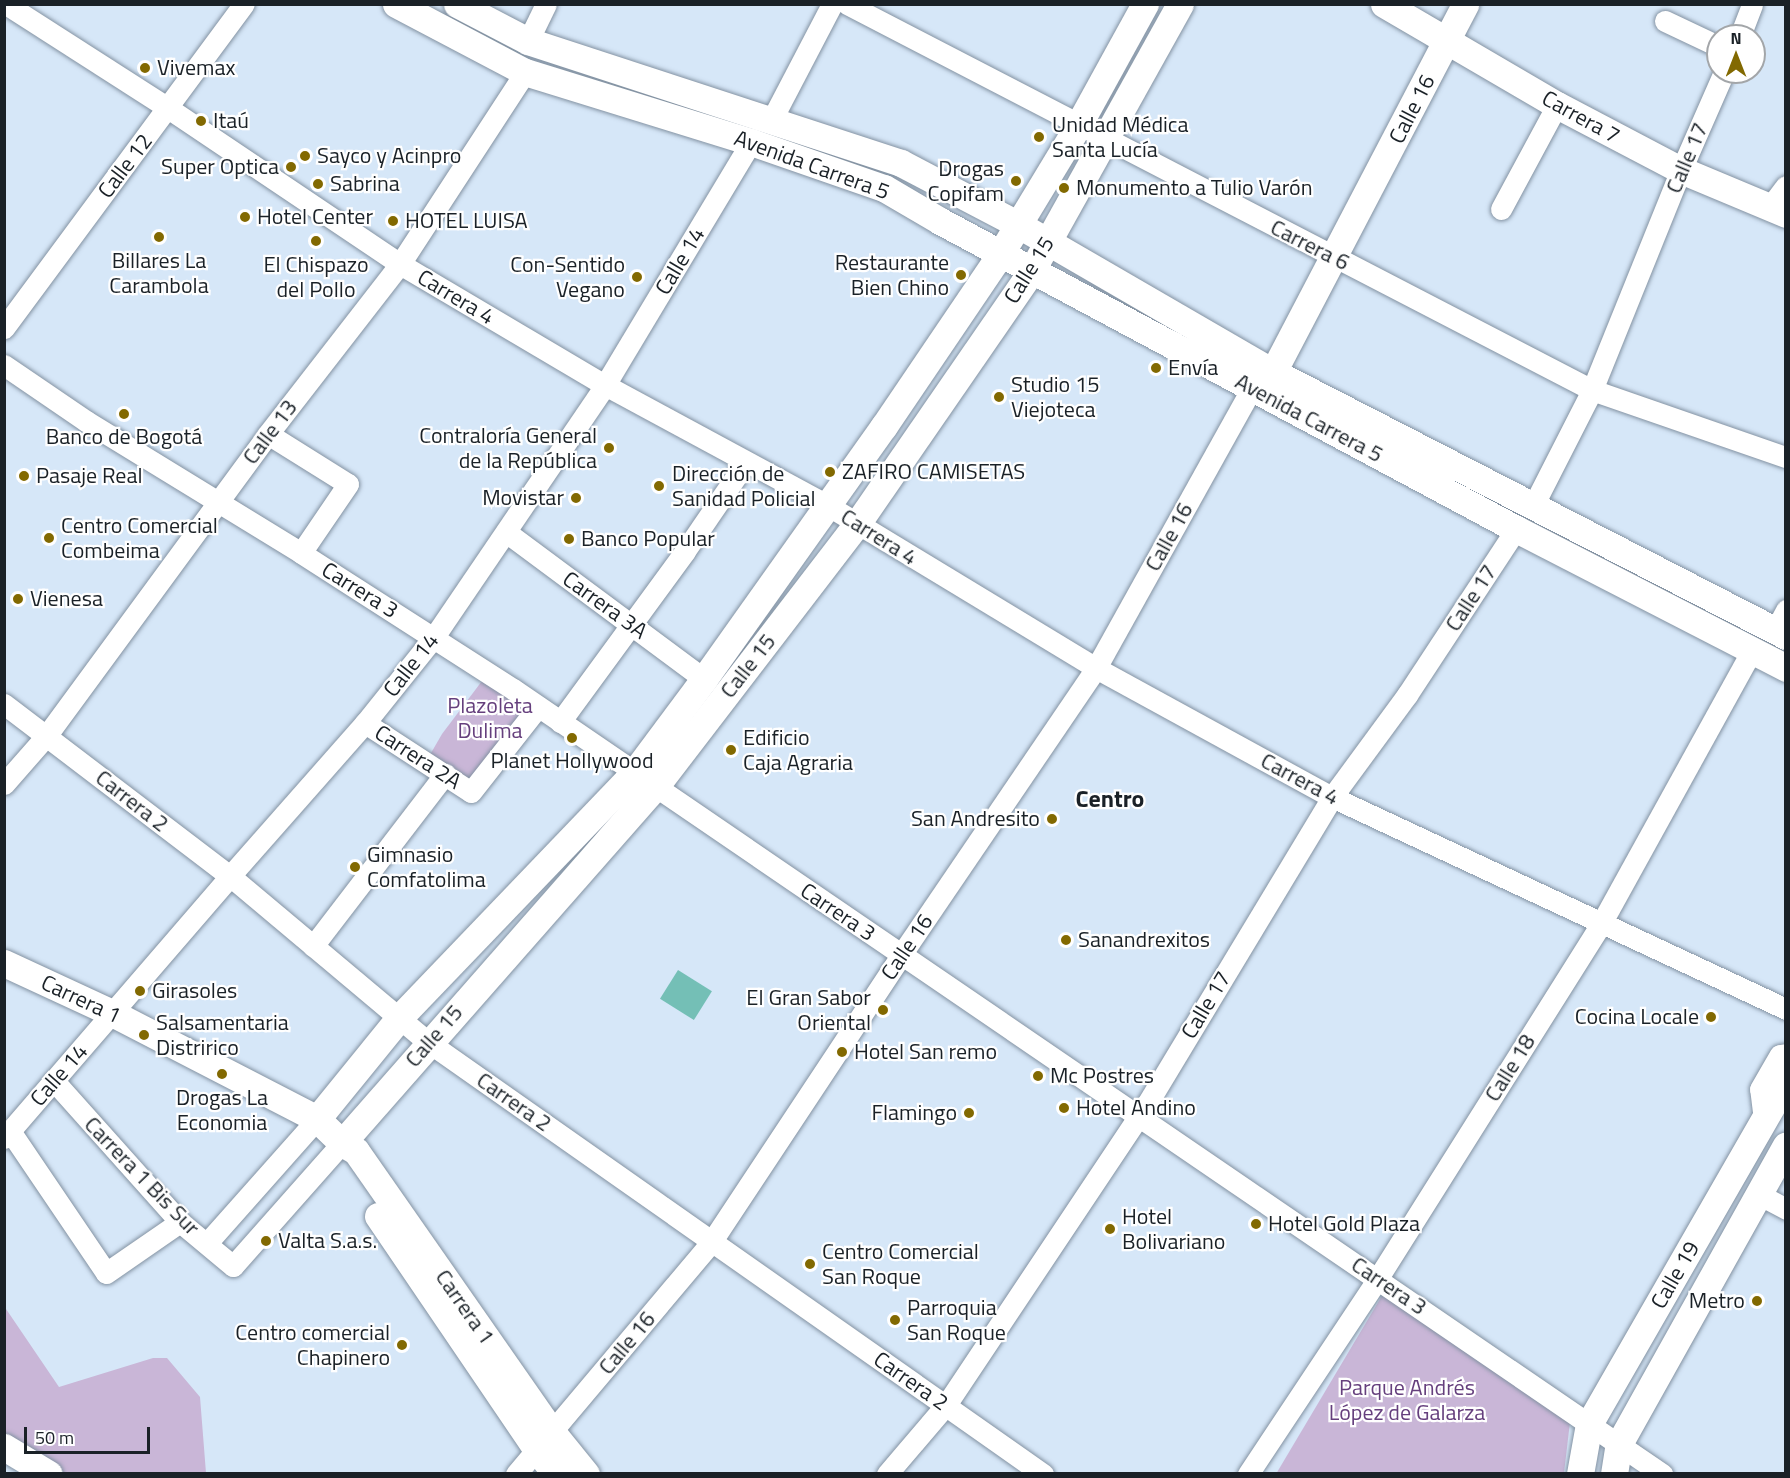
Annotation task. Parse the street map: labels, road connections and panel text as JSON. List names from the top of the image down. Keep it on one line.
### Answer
{"streets":{"main road":["Calle 16","Carrera 7","Avenida Carrera 5","Calle 15","Carrera 1","Calle 19"],"street":["Calle 17","Calle 12","Carrera 6","Calle 14","Carrera 4","Calle 13","Carrera 3","Carrera 3A","Carrera 2A","Carrera 2","Calle 18","Carrera 1 Bis Sur"]},"crossings":[["Calle 16","Carrera 7"],["Calle 16","Avenida Carrera 5"],["Calle 16","Carrera 6"],["Calle 16","Carrera 4"],["Calle 16","Carrera 3"],["Calle 16","Carrera 2"],["Calle 16","Carrera 1"],["Carrera 7","Calle 17"],["Calle 17","Avenida Carrera 5"],["Calle 17","Carrera 6"],["Calle 17","Carrera 4"],["Calle 17","Carrera 3"],["Calle 17","Carrera 2"],["Avenida Carrera 5","Calle 14"],["Avenida Carrera 5","Calle 15"],["Avenida Carrera 5","Calle 13"],["Avenida Carrera 5","Calle 18"],["Calle 12","Carrera 4"],["Carrera 6","Calle 15"],["Calle 14","Carrera 4"],["Calle 14","Carrera 3"],["Calle 14","Carrera 3A"],["Calle 14","Carrera 2A"],["Calle 14","Carrera 2"],["Calle 14","Carrera 1"],["Calle 14","Carrera 1 Bis Sur"],["Calle 15","Carrera 4"],["Calle 15","Carrera 3"],["Calle 15","Carrera 3A"],["Calle 15","Carrera 2"],["Calle 15","Carrera 1"],["Calle 15","Carrera 1 Bis Sur"],["Carrera 4","Calle 13"],["Carrera 4","Calle 18"],["Calle 13","Carrera 3"],["Calle 13","Carrera 2"],["Carrera 3","Carrera 2A"],["Carrera 3","Calle 18"],["Carrera 3","Calle 19"]],"districts":["Centro"],"parks":["Plazoleta Dulima","Parque Andrés López de Galarza"],"places":["Vivemax","Itaú","Unidad Médica Santa Lucía","Sayco y Acinpro","Super Optica","Drogas Copifam","Sabrina","Monumento a Tulio Varón","Hotel Center","HOTEL LUISA","Billares La Carambola","El Chispazo del Pollo","Restaurante Bien Chino","Con-Sentido Vegano","Envía","Studio 15 Viejoteca","Banco de Bogotá","Contraloría General de la República","ZAFIRO CAMISETAS","Pasaje Real","Dirección de Sanidad Policial","Movistar","Centro Comercial Combeima","Banco Popular","Vienesa","Planet Hollywood","Edificio Caja Agraria","San Andresito","Gimnasio Comfatolima","Sanandrexitos","Girasoles","El Gran Sabor Oriental","Cocina Locale","Salsamentaria Distririco","Hotel San remo","Drogas La Economia","Mc Postres","Hotel Andino","Flamingo","Hotel Gold Plaza","Hotel Bolivariano","Valta S.a.s.","Centro Comercial San Roque","Metro","Parroquia San Roque","Centro comercial Chapinero"],"scale_bar":"50 m","north":"top"}
